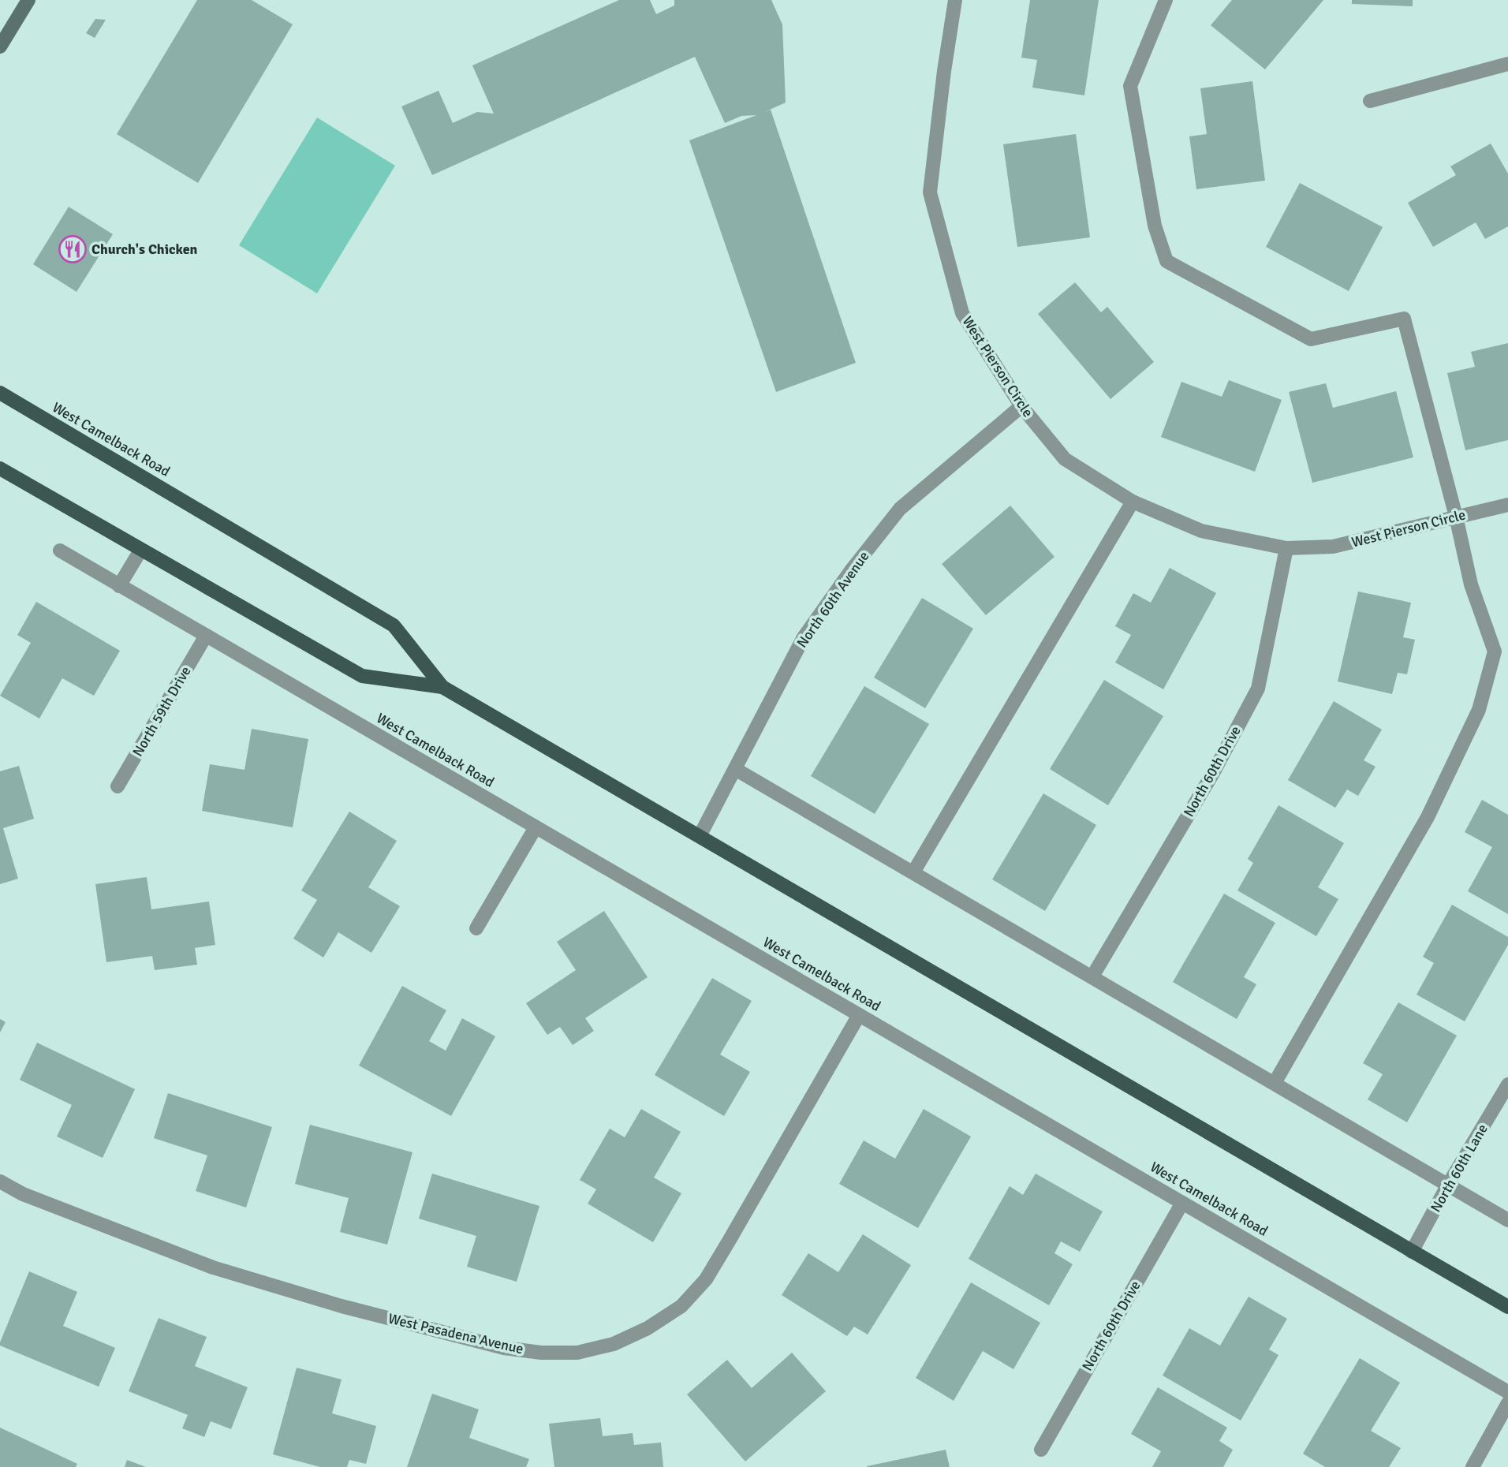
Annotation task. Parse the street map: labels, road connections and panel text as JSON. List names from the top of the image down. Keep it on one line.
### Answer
{"streets":{"main road":["West Camelback Road"],"street":["West Pierson Circle","North 60th Avenue","North 59th Drive","North 60th Drive","North 60th Lane","West Pasadena Avenue"]},"crossings":[["West Pierson Circle","North 60th Avenue"],["West Pierson Circle","North 60th Drive"],["West Camelback Road","North 60th Avenue"],["West Camelback Road","North 59th Drive"],["West Camelback Road","North 60th Drive"],["West Camelback Road","North 60th Lane"],["West Camelback Road","West Pasadena Avenue"]],"places":{"restaurant":["Church's Chicken"]}}
